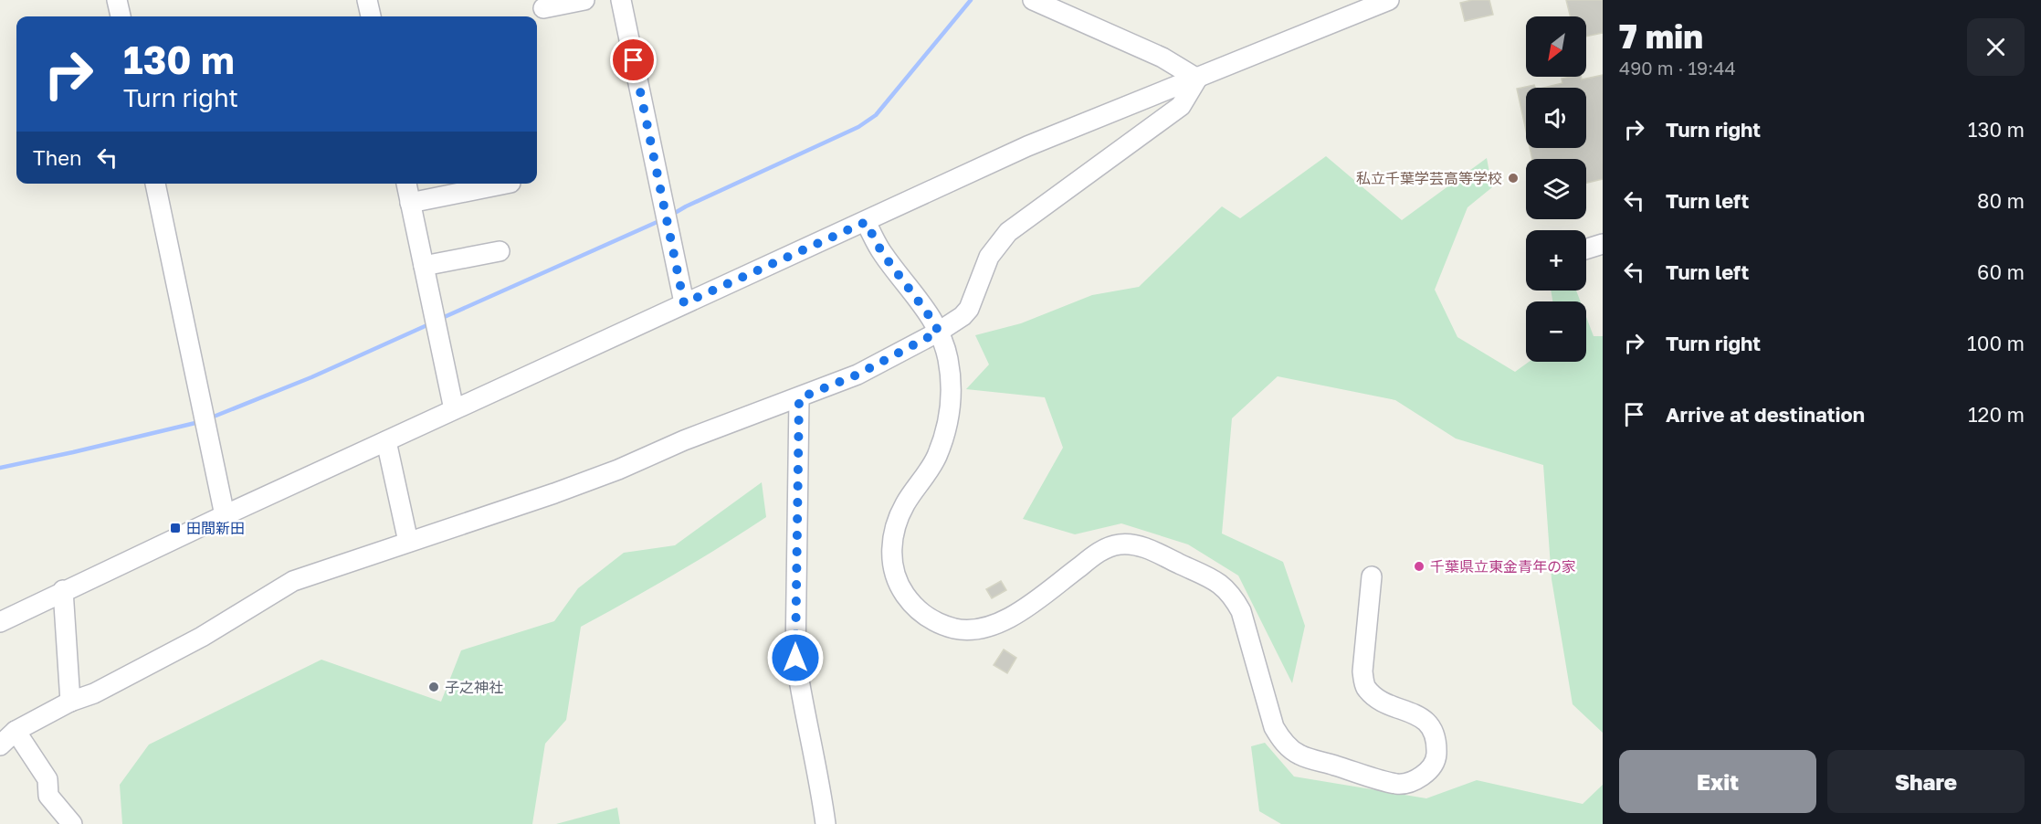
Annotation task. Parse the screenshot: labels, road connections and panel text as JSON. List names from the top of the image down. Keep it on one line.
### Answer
{"places":{"other":["私立千葉学芸高等学校","千葉県立東金青年の家","子之神社"],"transit":["田間新田"]},"north":"bottom left","page":{"heading":["7 min","490 m · 19:44"],"map_buttons":["+","−"],"turn":["130 m","Turn right"],"list":[{"name":"Turn right","value":"130 m"},{"name":"Turn left","value":"80 m"},{"name":"Turn left","value":"60 m"},{"name":"Turn right","value":"100 m"},{"name":"Arrive at destination","value":"120 m"}],"then":"Then","buttons":["Exit","Share"]}}
